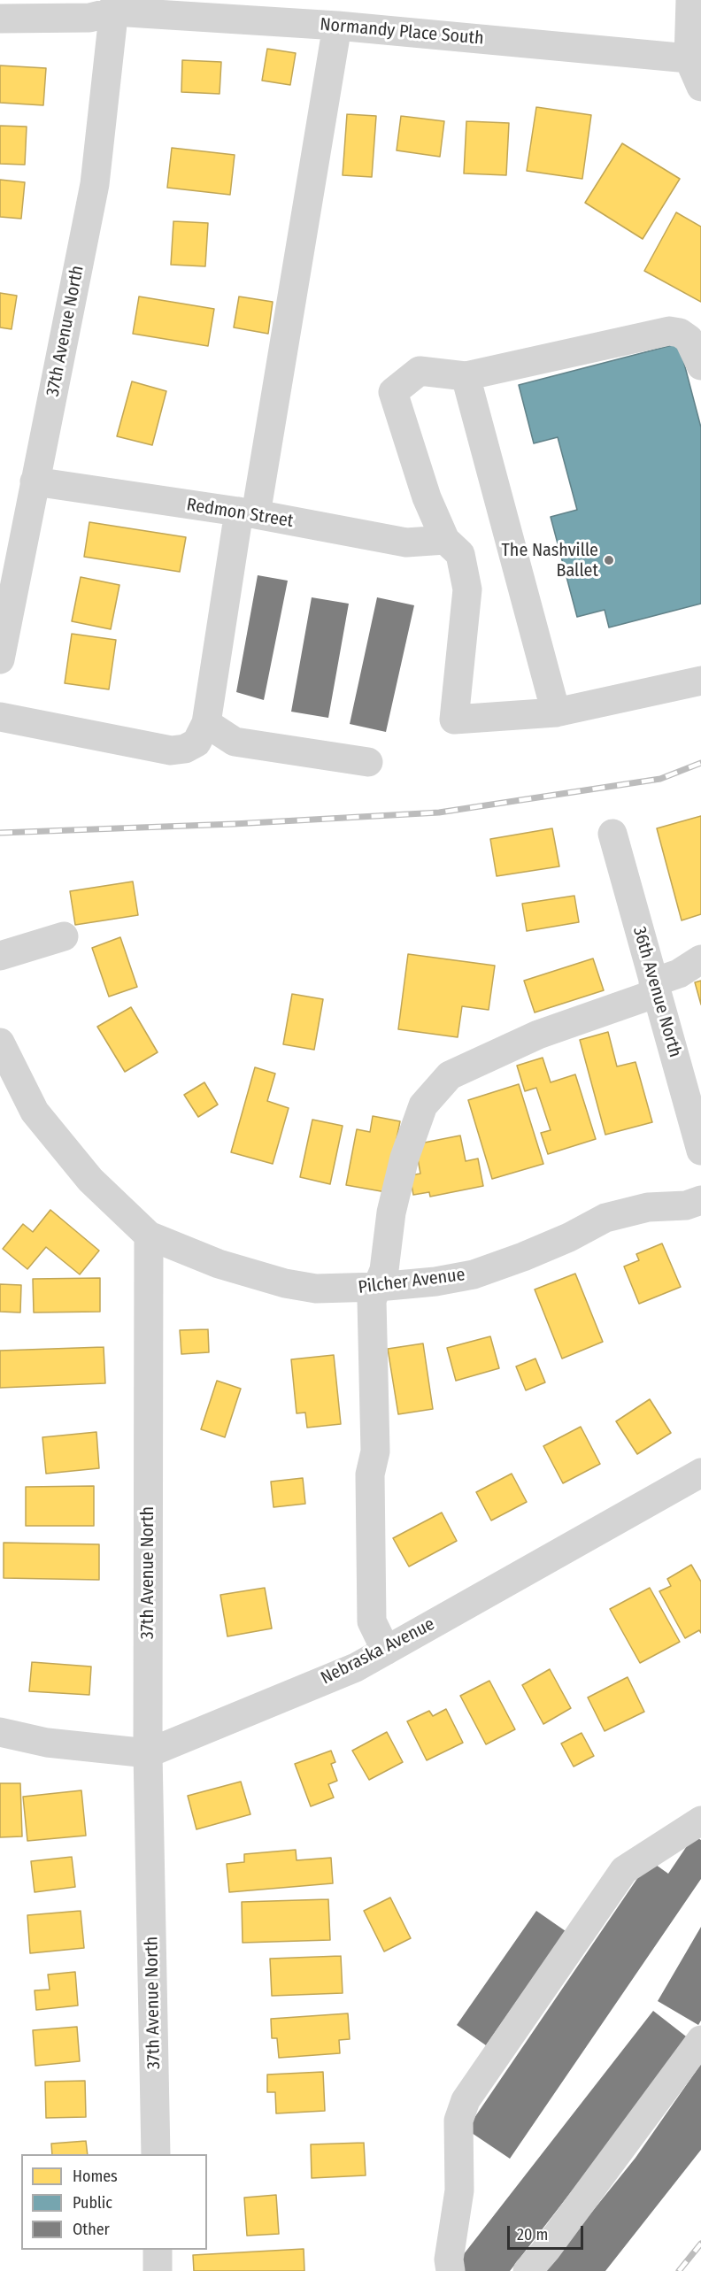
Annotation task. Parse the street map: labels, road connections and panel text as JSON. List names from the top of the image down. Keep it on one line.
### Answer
{"streets":{"street":["Normandy Place South","37th Avenue North","Redmon Street","36th Avenue North","Pilcher Avenue","Nebraska Avenue"]},"crossings":[["Normandy Place South","37th Avenue North"],["37th Avenue North","Redmon Street"],["37th Avenue North","Pilcher Avenue"],["37th Avenue North","Nebraska Avenue"]],"places":["The Nashville Ballet"],"legend":["Homes","Public","Other"],"scale_bar":"20 m"}
